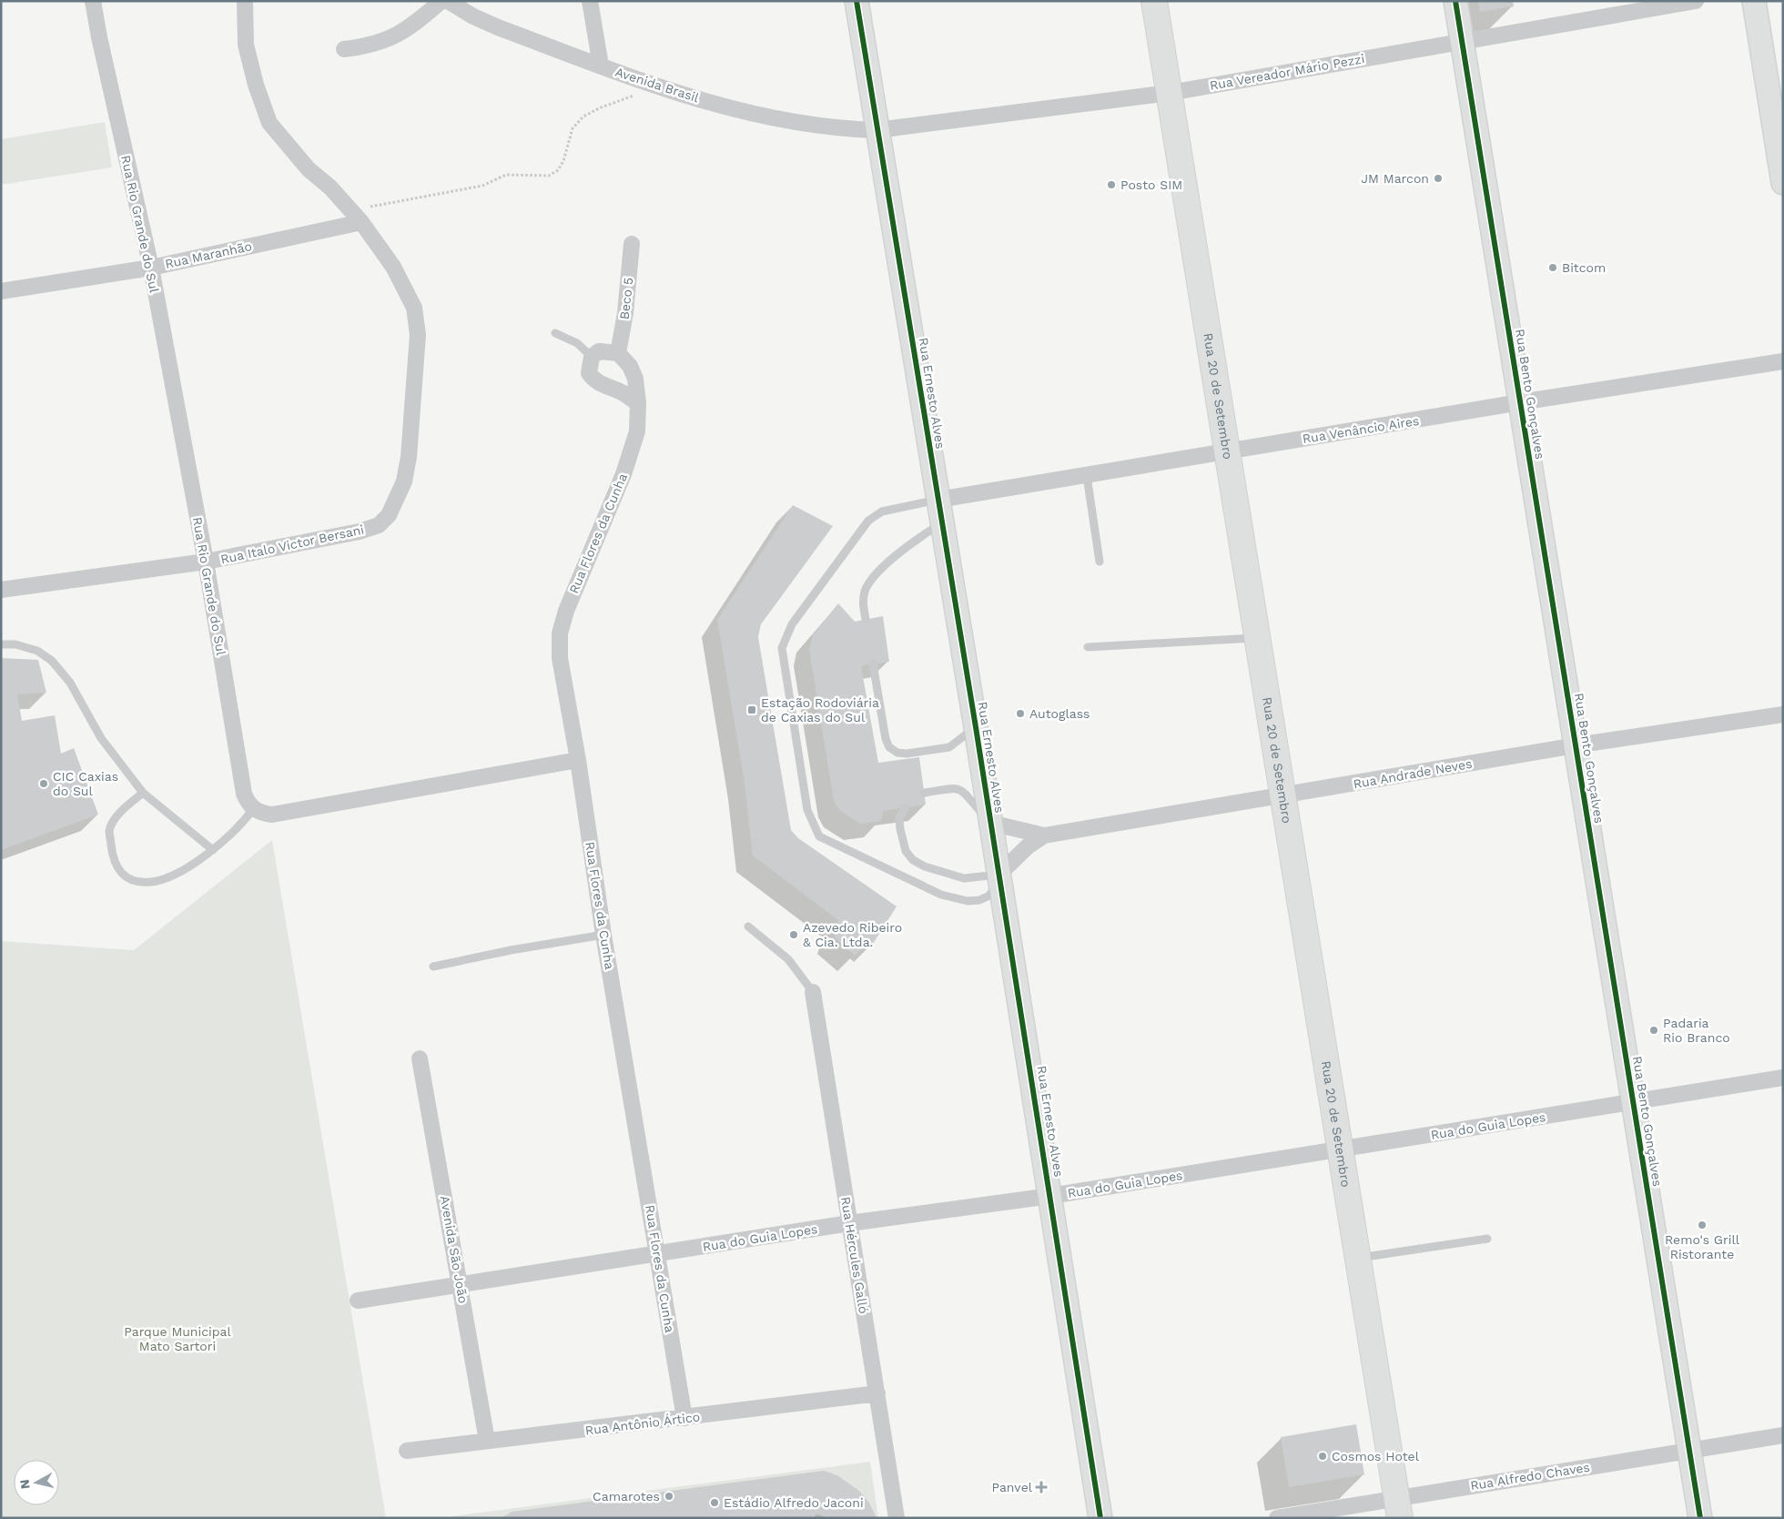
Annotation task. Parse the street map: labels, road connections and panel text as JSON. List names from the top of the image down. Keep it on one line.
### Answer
{"streets":{"main road":["Rua 20 de Setembro"],"street":["Rua Vereador Mário Pezzi","Avenida Brasil","Rua Rio Grande do Sul","Rua Maranhão","Beco 5","Rua Ernesto Alves","Rua Bento Gonçalves","Rua Venâncio Aires","Rua Flores da Cunha","Rua Italo Victor Bersani","Rua Andrade Neves","Rua do Guia Lopes","Avenida São João","Rua Hércules Galló","Rua Antônio Ártico","Rua Alfredo Chaves"]},"crossings":[["Rua Vereador Mário Pezzi","Avenida Brasil"],["Rua Vereador Mário Pezzi","Rua Ernesto Alves"],["Rua Vereador Mário Pezzi","Rua Bento Gonçalves"],["Rua Vereador Mário Pezzi","Rua 20 de Setembro"],["Avenida Brasil","Rua Ernesto Alves"],["Rua Rio Grande do Sul","Rua Maranhão"],["Rua Rio Grande do Sul","Rua Italo Victor Bersani"],["Rua Maranhão","Rua Italo Victor Bersani"],["Beco 5","Rua Flores da Cunha"],["Rua Ernesto Alves","Rua Venâncio Aires"],["Rua Ernesto Alves","Rua Andrade Neves"],["Rua Ernesto Alves","Rua do Guia Lopes"],["Rua Bento Gonçalves","Rua Venâncio Aires"],["Rua Bento Gonçalves","Rua Andrade Neves"],["Rua Bento Gonçalves","Rua do Guia Lopes"],["Rua Bento Gonçalves","Rua Alfredo Chaves"],["Rua 20 de Setembro","Rua Venâncio Aires"],["Rua 20 de Setembro","Rua Andrade Neves"],["Rua 20 de Setembro","Rua do Guia Lopes"],["Rua 20 de Setembro","Rua Alfredo Chaves"],["Rua Flores da Cunha","Rua do Guia Lopes"],["Rua Flores da Cunha","Rua Antônio Ártico"],["Rua do Guia Lopes","Avenida São João"],["Rua do Guia Lopes","Rua Hércules Galló"],["Avenida São João","Rua Antônio Ártico"],["Rua Hércules Galló","Rua Antônio Ártico"]],"parks":["Parque Municipal Mato Sartori"],"places":{"other":["JM Marcon","Posto SIM","Bitcom","Autoglass","CIC Caxias do Sul","Azevedo Ribeiro & Cia. Ltda.","Padaria Rio Branco","Remo's Grill Ristorante","Cosmos Hotel","Camarotes","Estádio Alfredo Jaconi"],"transit":["Estação Rodoviária de Caxias do Sul"],"health":["Panvel"]},"north":"left"}
